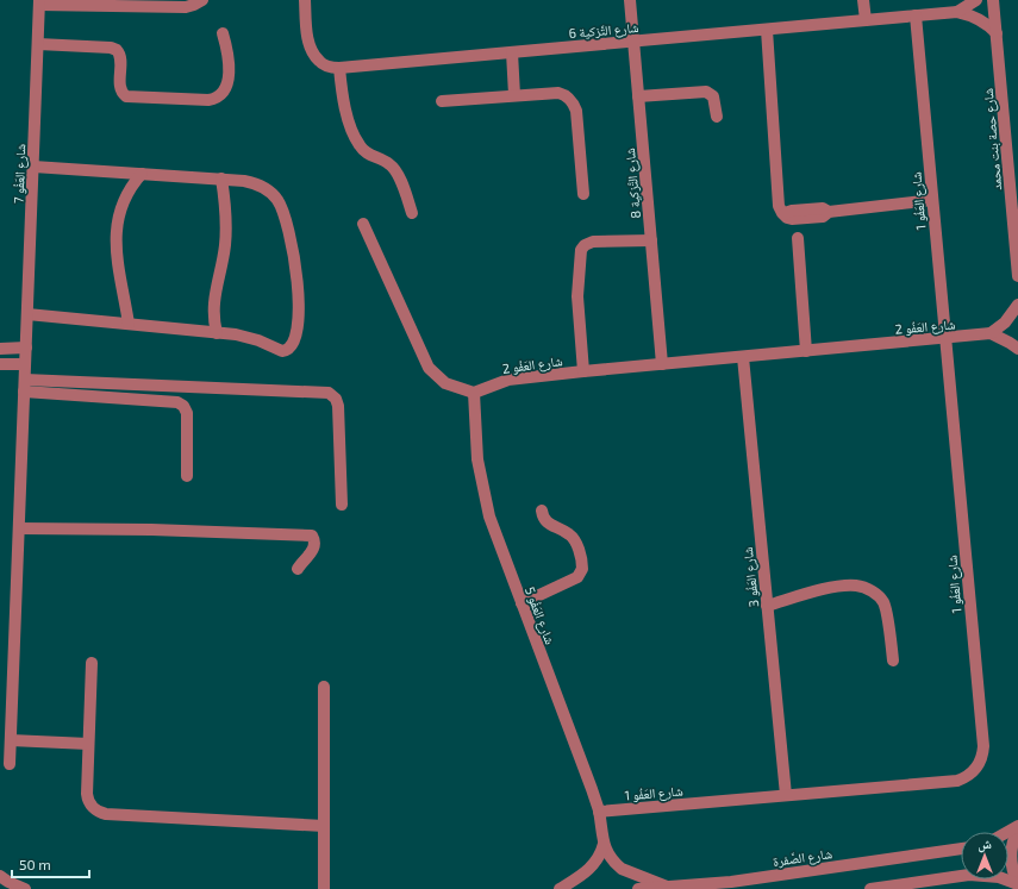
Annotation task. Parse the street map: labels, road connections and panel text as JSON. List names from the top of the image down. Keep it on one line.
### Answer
{"streets":{"street":["شارع التَّزكية 6","شارع حصة بنت محمد","شارع العَفُو 7","شارع التَّزكية 8","شارع العَفُو 1","شارع العَفُو 2","شارع العَفُو 3","شارع العَفُو 5","شارع الصَّفرة"]},"crossings":[["شارع التَّزكية 6","شارع حصة بنت محمد"],["شارع التَّزكية 6","شارع التَّزكية 8"],["شارع التَّزكية 6","شارع العَفُو 1"],["شارع التَّزكية 8","شارع العَفُو 2"],["شارع العَفُو 1","شارع العَفُو 2"],["شارع العَفُو 1","شارع العَفُو 3"],["شارع العَفُو 1","شارع العَفُو 5"],["شارع العَفُو 2","شارع العَفُو 3"],["شارع العَفُو 2","شارع العَفُو 5"],["شارع العَفُو 5","شارع الصَّفرة"]],"scale_bar":"50 m","north":"top"}
